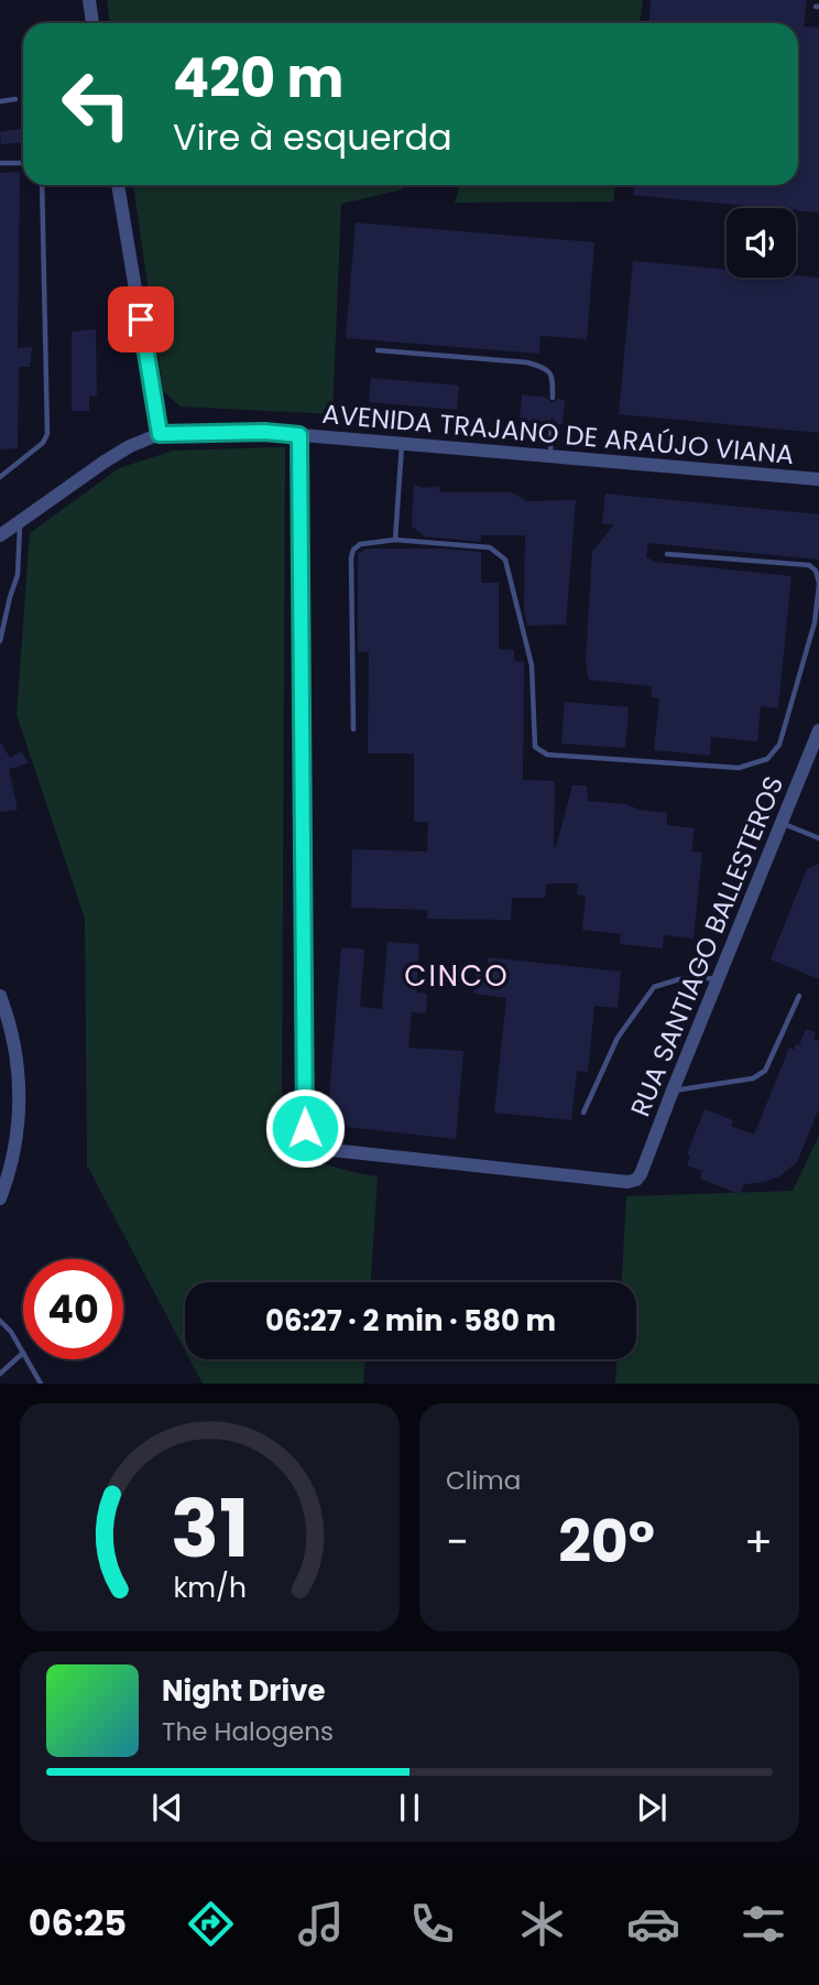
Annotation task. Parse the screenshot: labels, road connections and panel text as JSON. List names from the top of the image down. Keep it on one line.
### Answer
{"streets":{"street":["AVENIDA TRAJANO DE ARAÚJO VIANA","RUA SANTIAGO BALLESTEROS"]},"crossings":[["AVENIDA TRAJANO DE ARAÚJO VIANA","RUA SANTIAGO BALLESTEROS"]],"districts":["CINCO"],"page":{"turn":["420 m","Vire à esquerda"],"limit":"40","trip":"06:27 · 2 min · 580 m","tile":"Clima","heat":["−","20°","+"],"song":["Night Drive","The Halogens"],"tabs":"06:25","gauge":["31","km/h"]}}
